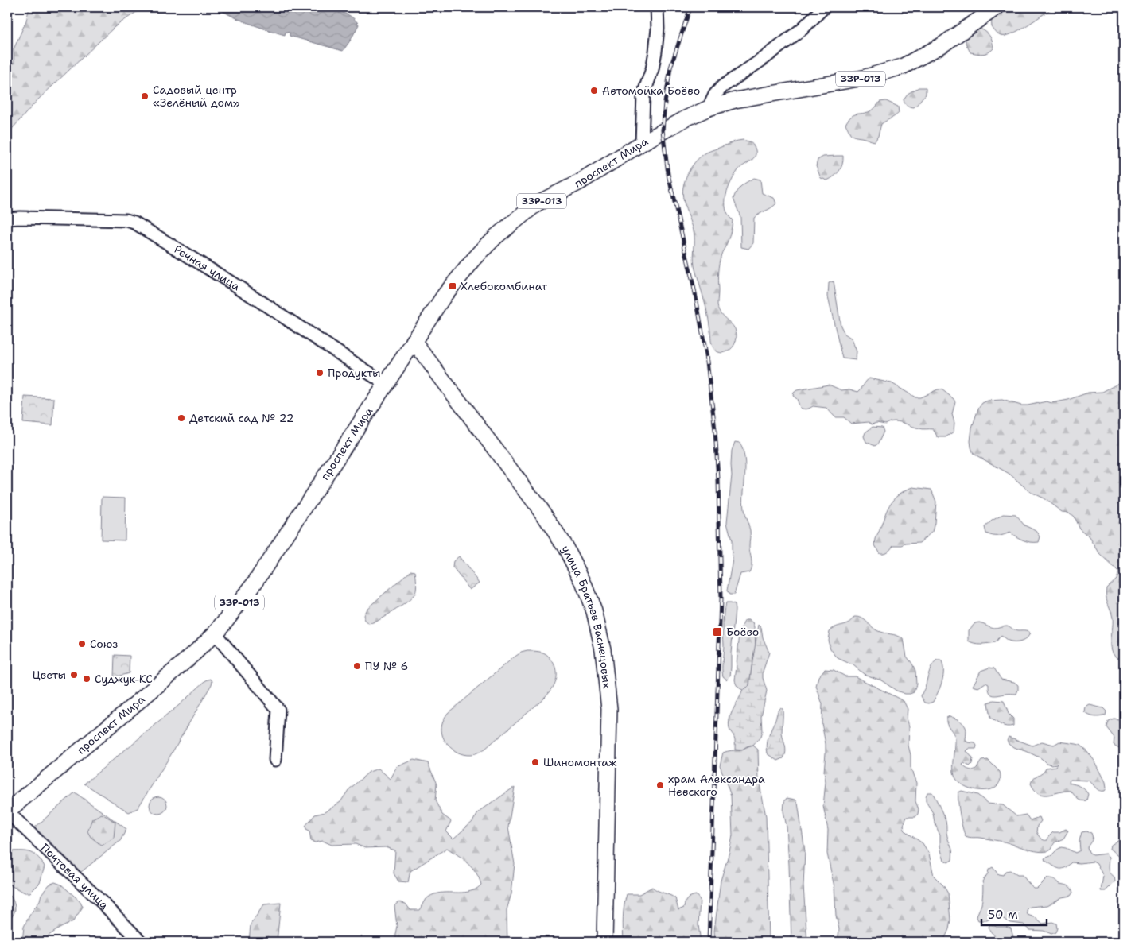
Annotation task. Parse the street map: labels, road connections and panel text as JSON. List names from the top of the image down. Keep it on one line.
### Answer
{"streets":{"main road":["33Р-013","проспект Мира","улица Братьев Васнецовых"],"street":["Речная улица","Почтовая улица"]},"crossings":[["33Р-013","проспект Мира"],["проспект Мира","Речная улица"],["проспект Мира","улица Братьев Васнецовых"],["проспект Мира","Почтовая улица"]],"places":{"other":["Автомойка Боёво","Садовый центр «Зелёный дом»","Продукты","Детский сад № 22","Союз","ПУ № 6","Цветы","Суджук-КС","Шиномонтаж","храм Александра Невского"],"transit":["Хлебокомбинат","Боёво"]},"scale_bar":"50 m"}
